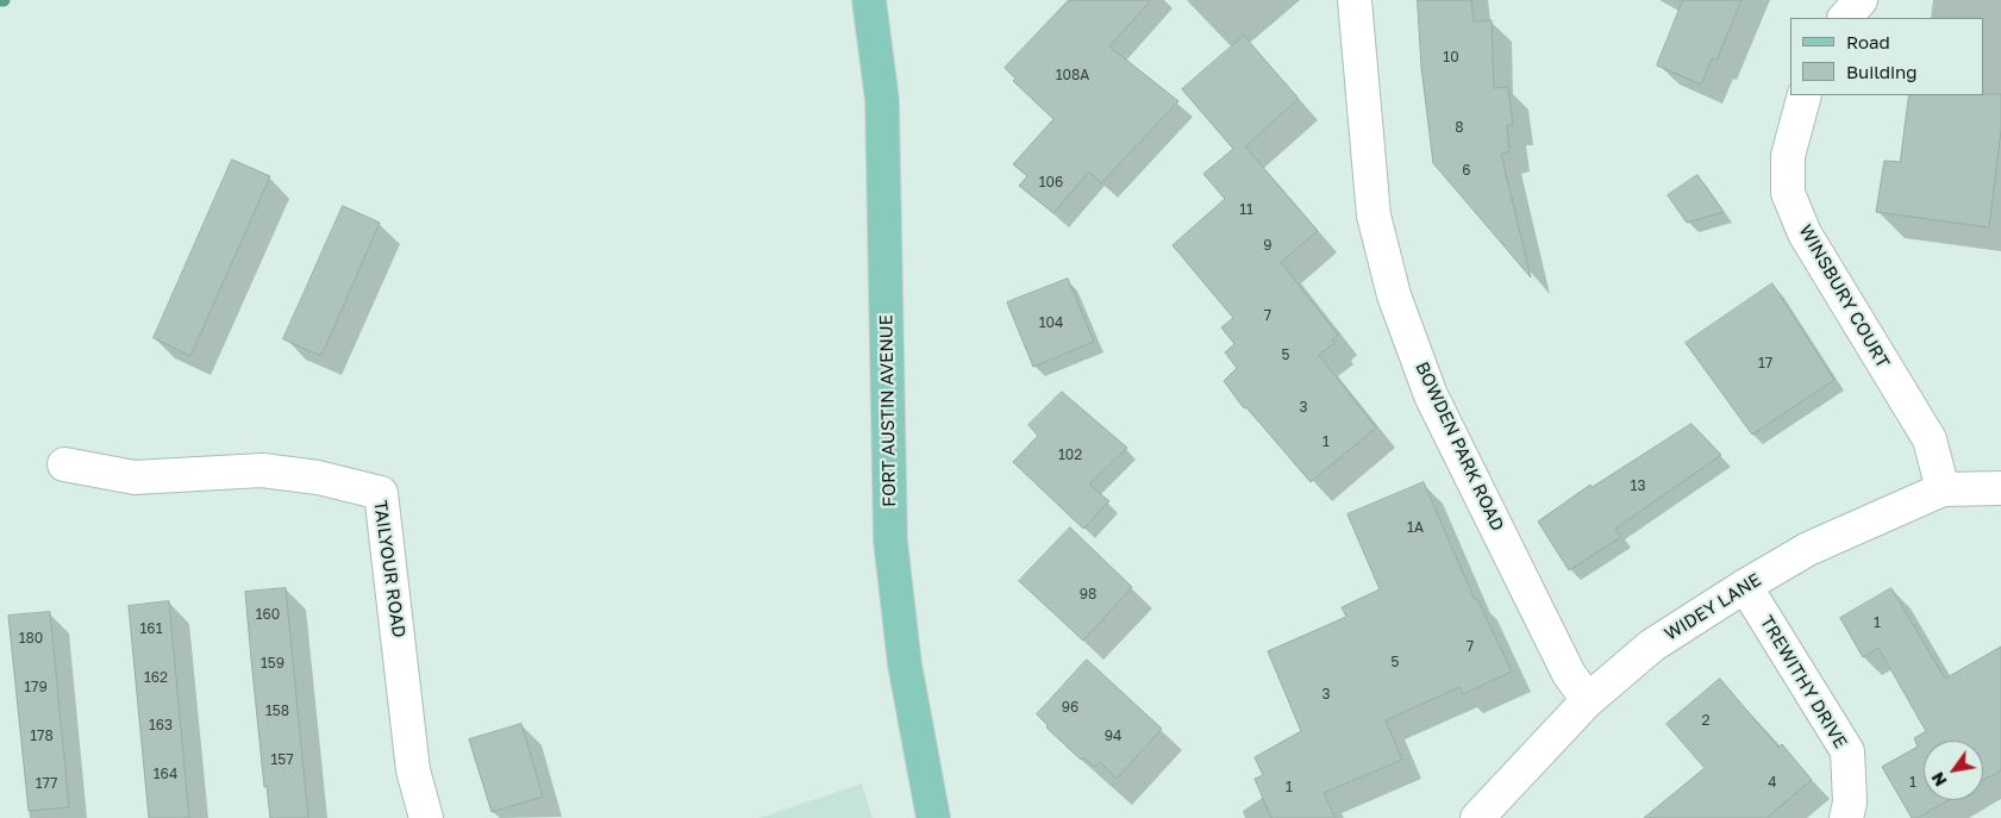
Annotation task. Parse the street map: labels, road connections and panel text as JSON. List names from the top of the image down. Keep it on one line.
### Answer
{"streets":{"main road":["FORT AUSTIN AVENUE"],"street":["WINSBURY COURT","BOWDEN PARK ROAD","TAILYOUR ROAD","WIDEY LANE","TREWITHY DRIVE"]},"crossings":[["WINSBURY COURT","WIDEY LANE"],["BOWDEN PARK ROAD","WIDEY LANE"],["WIDEY LANE","TREWITHY DRIVE"]],"house_numbers":["10","108A","8","6","106","11","9","7","104","5","17","3","1","102","13","1A","98","160","1","161","180","7","5","159","162","179","3","96","158","2","163","178","94","157","164","4","1","177","1"],"legend":["Road","Building"],"north":"bottom left"}
